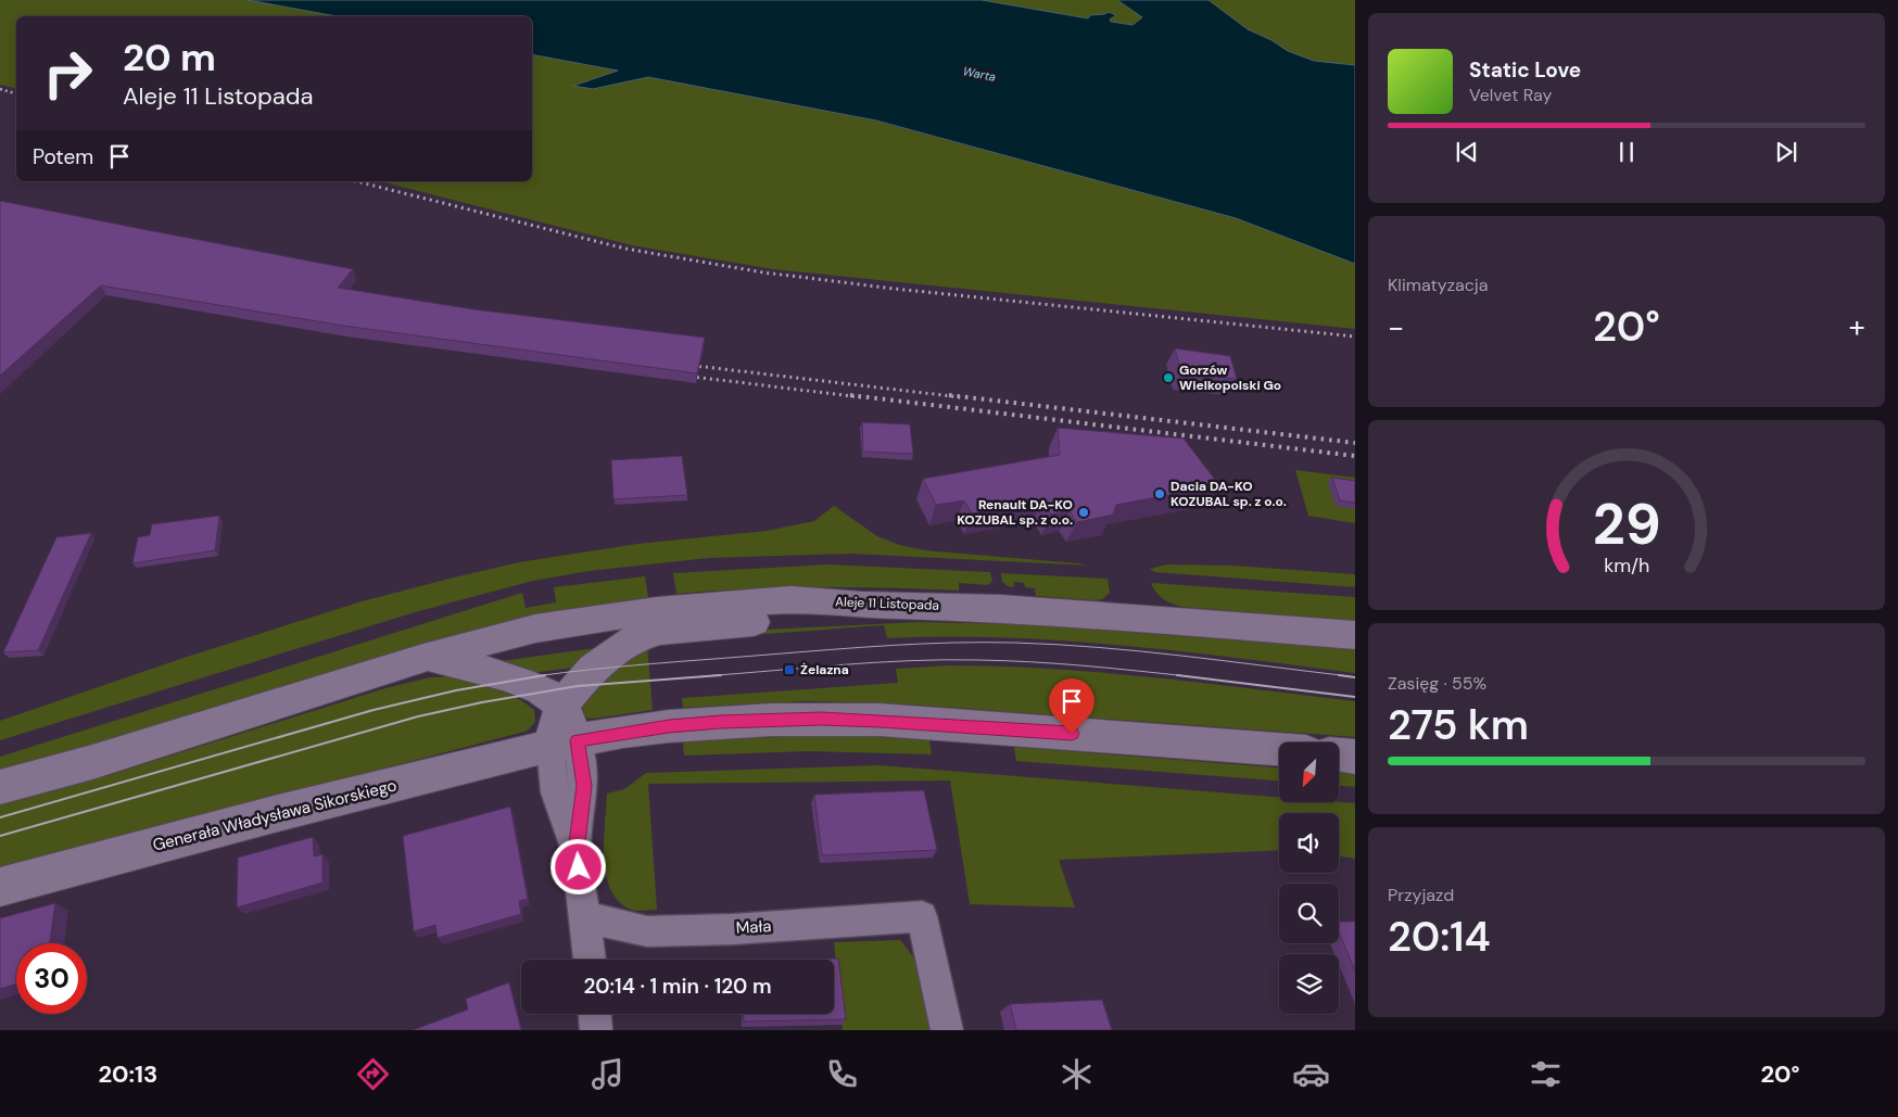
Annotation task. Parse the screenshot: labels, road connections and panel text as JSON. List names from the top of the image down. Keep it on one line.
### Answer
{"streets":{"main road":["Aleje 11 Listopada","Generała Władysława Sikorskiego"],"street":["Mała"]},"water":["Warta"],"places":{"other":["Gorzów Wielkopolski Go","Dacia DA-KO KOZUBAL sp. z o.o.","Renault DA-KO KOZUBAL sp. z o.o."],"transit":["Żelazna"]},"north":"bottom left","page":{"turn":["20 m","Aleje 11 Listopada"],"song":["Static Love","Velvet Ray"],"then":"Potem","tile":["Klimatyzacja",["Zasięg · 55%","275 km"],["Przyjazd","20:14"]],"heat":["−","20°","+"],"limit":"30","trip":"20:14 · 1 min · 120 m","tabs":["20:13","20°"],"gauge":["29","km/h"]}}
